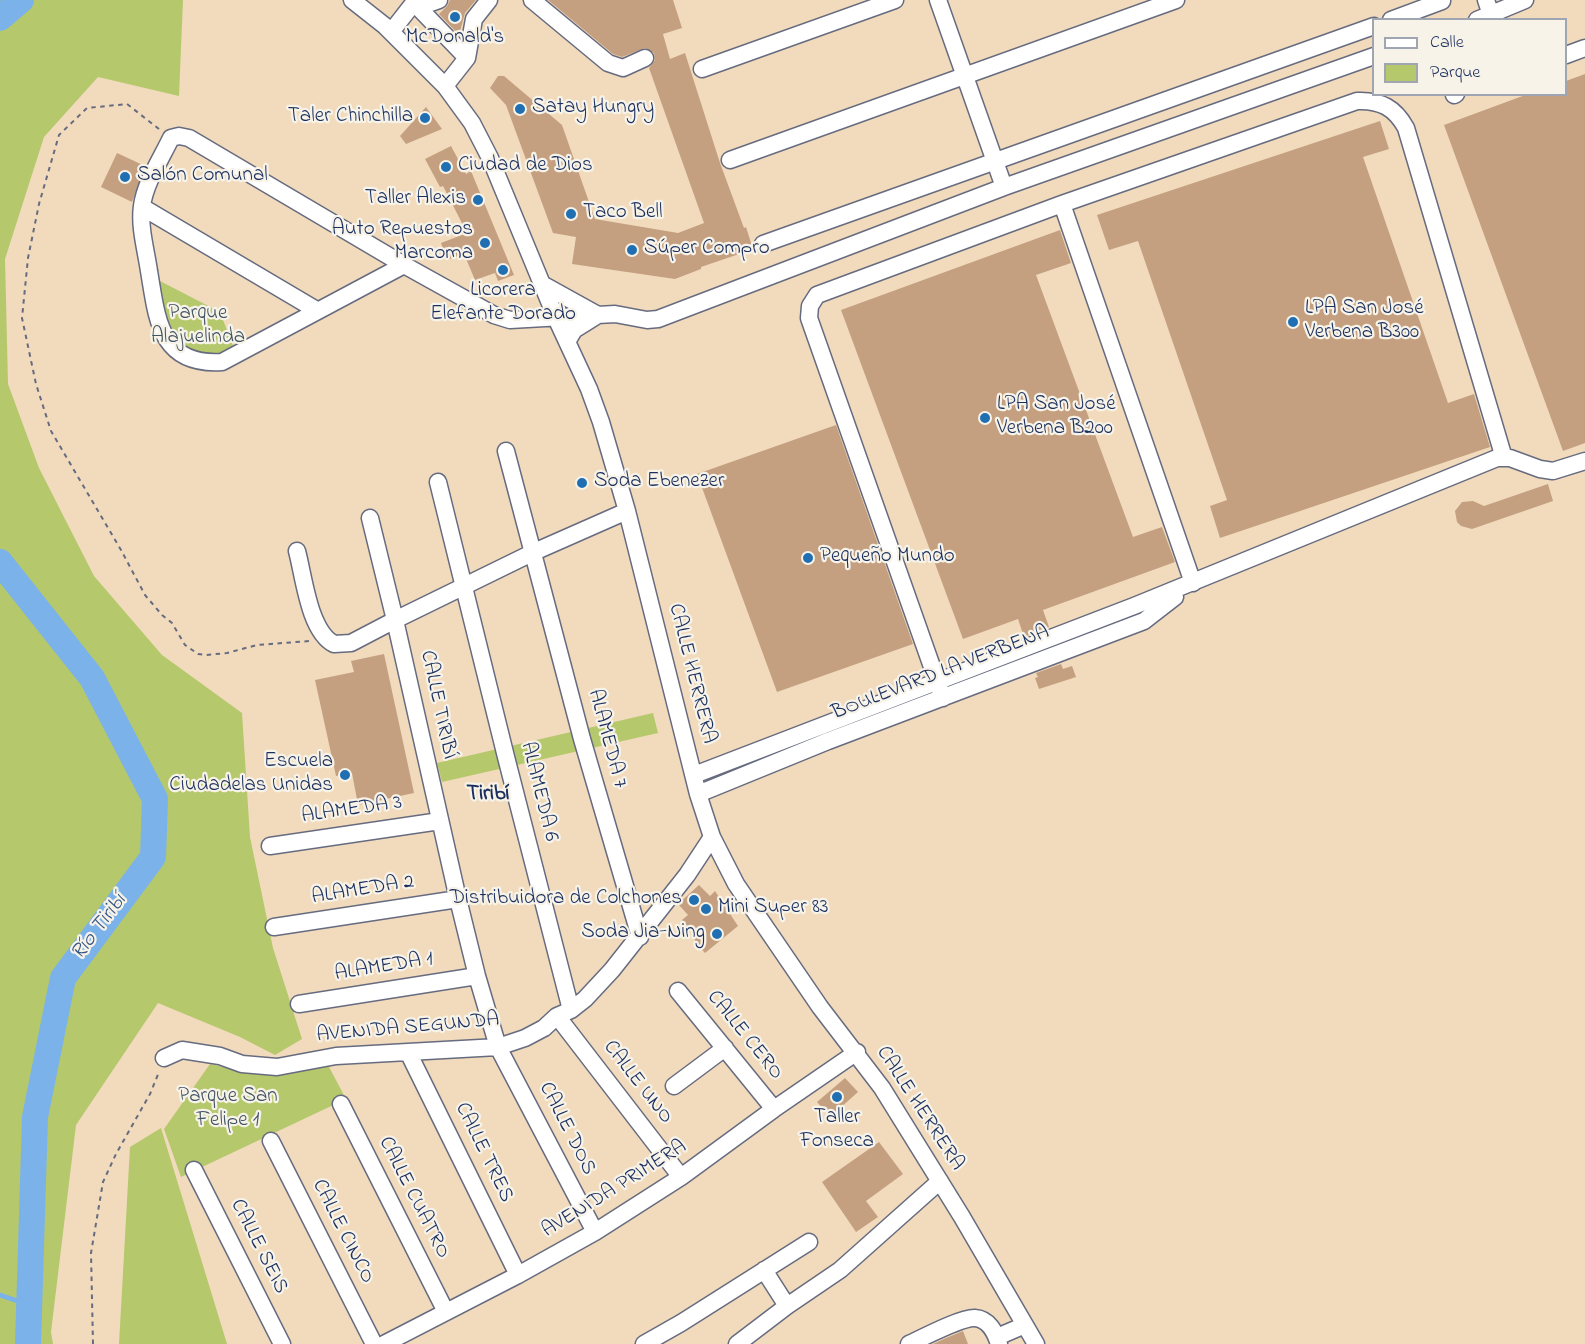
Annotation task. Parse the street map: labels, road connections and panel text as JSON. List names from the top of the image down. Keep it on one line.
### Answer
{"streets":{"street":["CALLE HERRERA","BOULEVARD LA VERBENA","CALLE TIRIBÍ","ALAMEDA 7","ALAMEDA 6","ALAMEDA 3","ALAMEDA 2","ALAMEDA 1","AVENIDA SEGUNDA","CALLE CERO","CALLE UNO","CALLE DOS","CALLE TRES","AVENIDA PRIMERA","CALLE CUATRO","CALLE CINCO","CALLE SEIS"]},"crossings":[["CALLE HERRERA","BOULEVARD LA VERBENA"],["CALLE HERRERA","AVENIDA SEGUNDA"],["CALLE HERRERA","AVENIDA PRIMERA"],["CALLE TIRIBÍ","ALAMEDA 3"],["CALLE TIRIBÍ","ALAMEDA 2"],["CALLE TIRIBÍ","ALAMEDA 1"],["CALLE TIRIBÍ","AVENIDA SEGUNDA"],["CALLE TIRIBÍ","CALLE DOS"],["ALAMEDA 7","AVENIDA SEGUNDA"],["ALAMEDA 6","AVENIDA SEGUNDA"],["ALAMEDA 6","CALLE UNO"],["AVENIDA SEGUNDA","CALLE UNO"],["AVENIDA SEGUNDA","CALLE DOS"],["AVENIDA SEGUNDA","CALLE TRES"],["CALLE CERO","AVENIDA PRIMERA"],["CALLE UNO","AVENIDA PRIMERA"],["CALLE DOS","AVENIDA PRIMERA"],["CALLE TRES","AVENIDA PRIMERA"],["AVENIDA PRIMERA","CALLE CUATRO"]],"districts":["Tiribí"],"water":["Río Tiribí"],"parks":["Parque Alajuelinda","Parque San Felipe 1"],"places":["McDonald's","Satay Hungry","Taler Chinchilla","Ciudad de Dios","Salón Comunal","Taller Alexis","Taco Bell","Auto Repuestos Marcoma","Súper Compro","Licorera Elefante Dorado","LPA San José Verbena B300","LPA San José Verbena B200","Soda Ebenezer","Pequeño Mundo","Escuela Ciudadelas Unidas","Distribuidora de Colchones","Mini Super 83","Soda Jia-Ning","Taller Fonseca"],"legend":["Calle","Parque"]}
